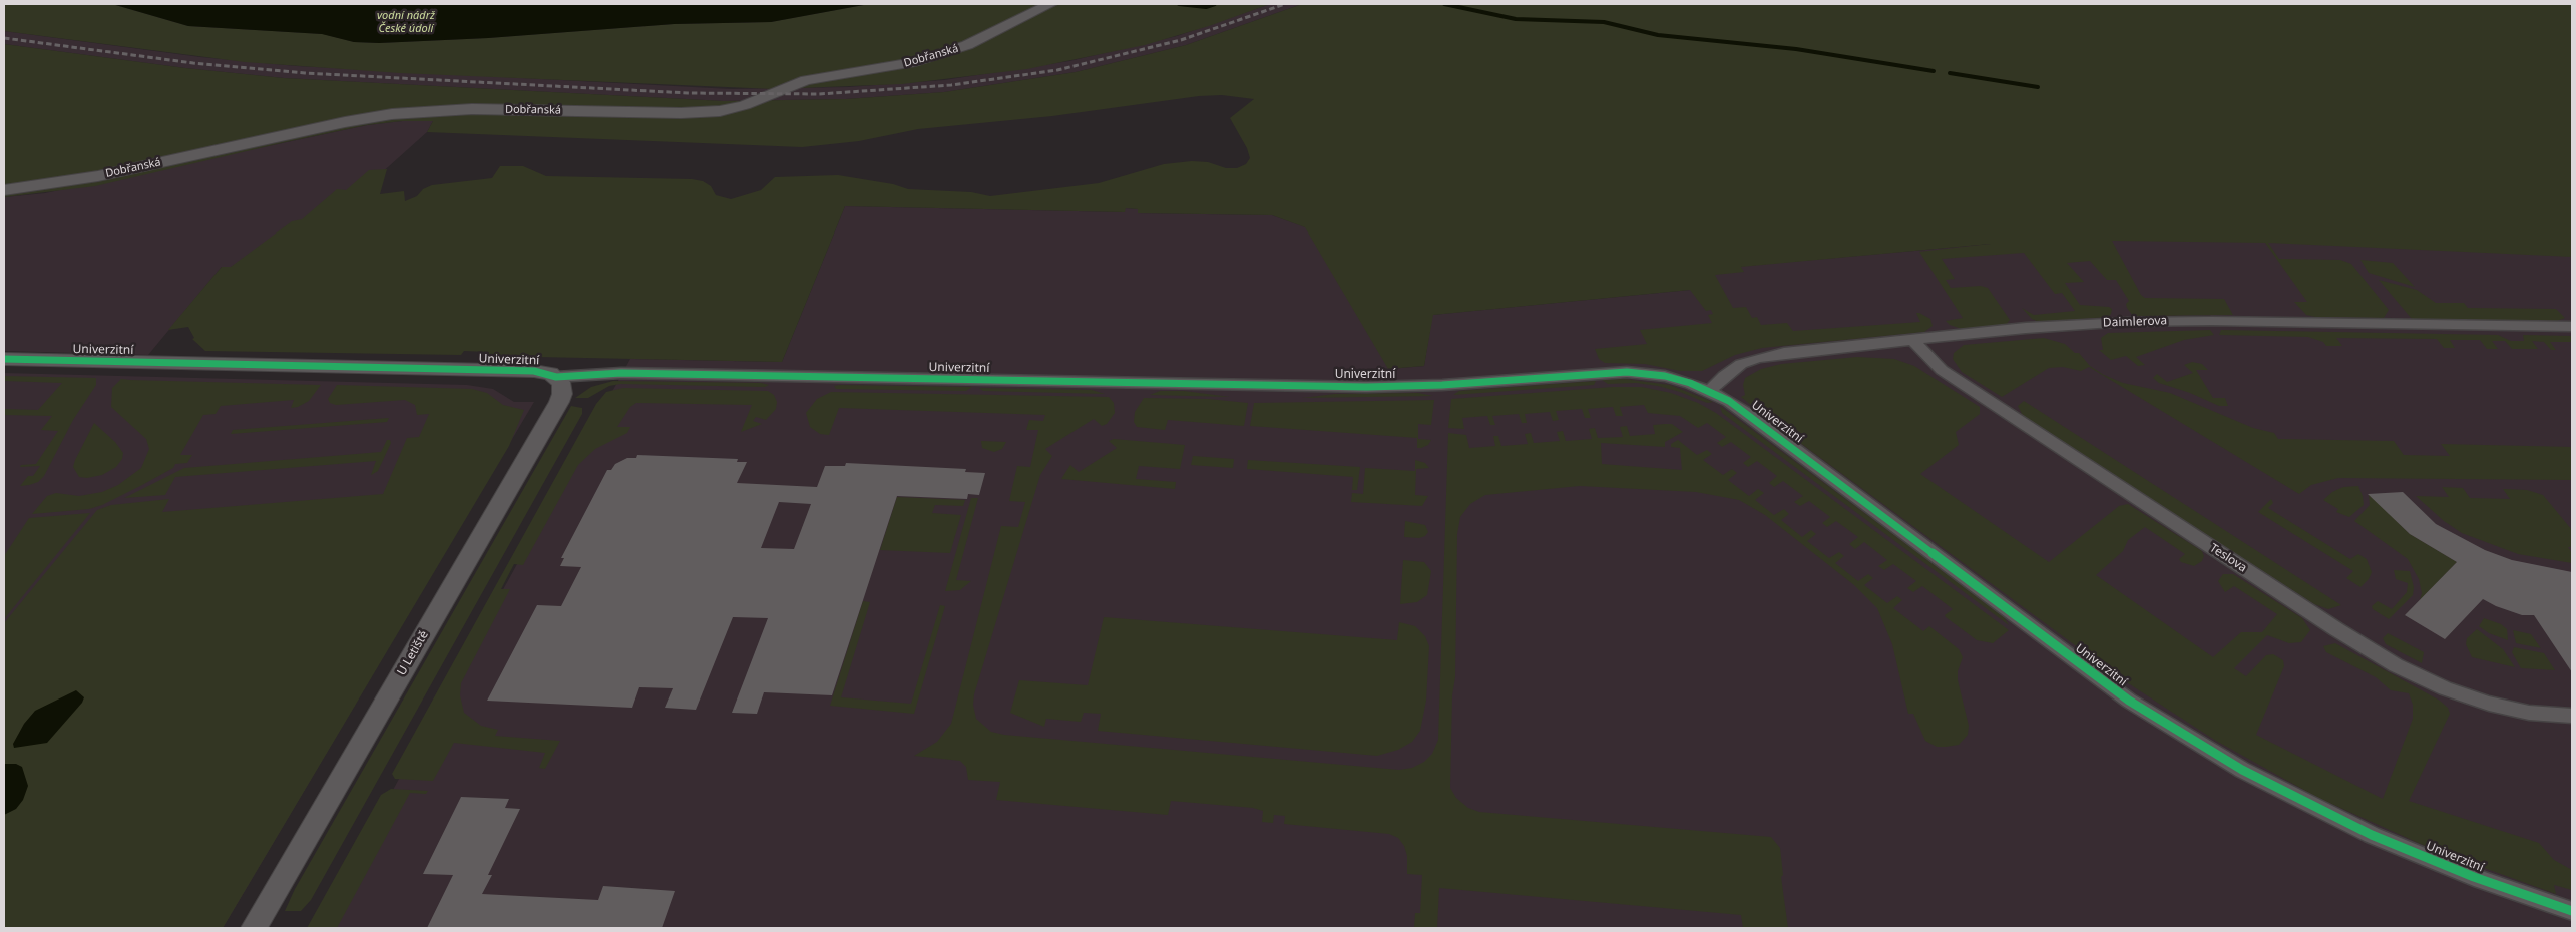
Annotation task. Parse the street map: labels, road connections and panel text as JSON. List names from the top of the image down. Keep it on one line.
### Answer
{"streets":{"street":["Dobřanská","Daimlerova","Univerzitní","Teslova","U Letiště"]},"crossings":[["Daimlerova","Univerzitní"],["Daimlerova","Teslova"],["Univerzitní","U Letiště"]],"water":["vodní nádrž České údolí"]}
